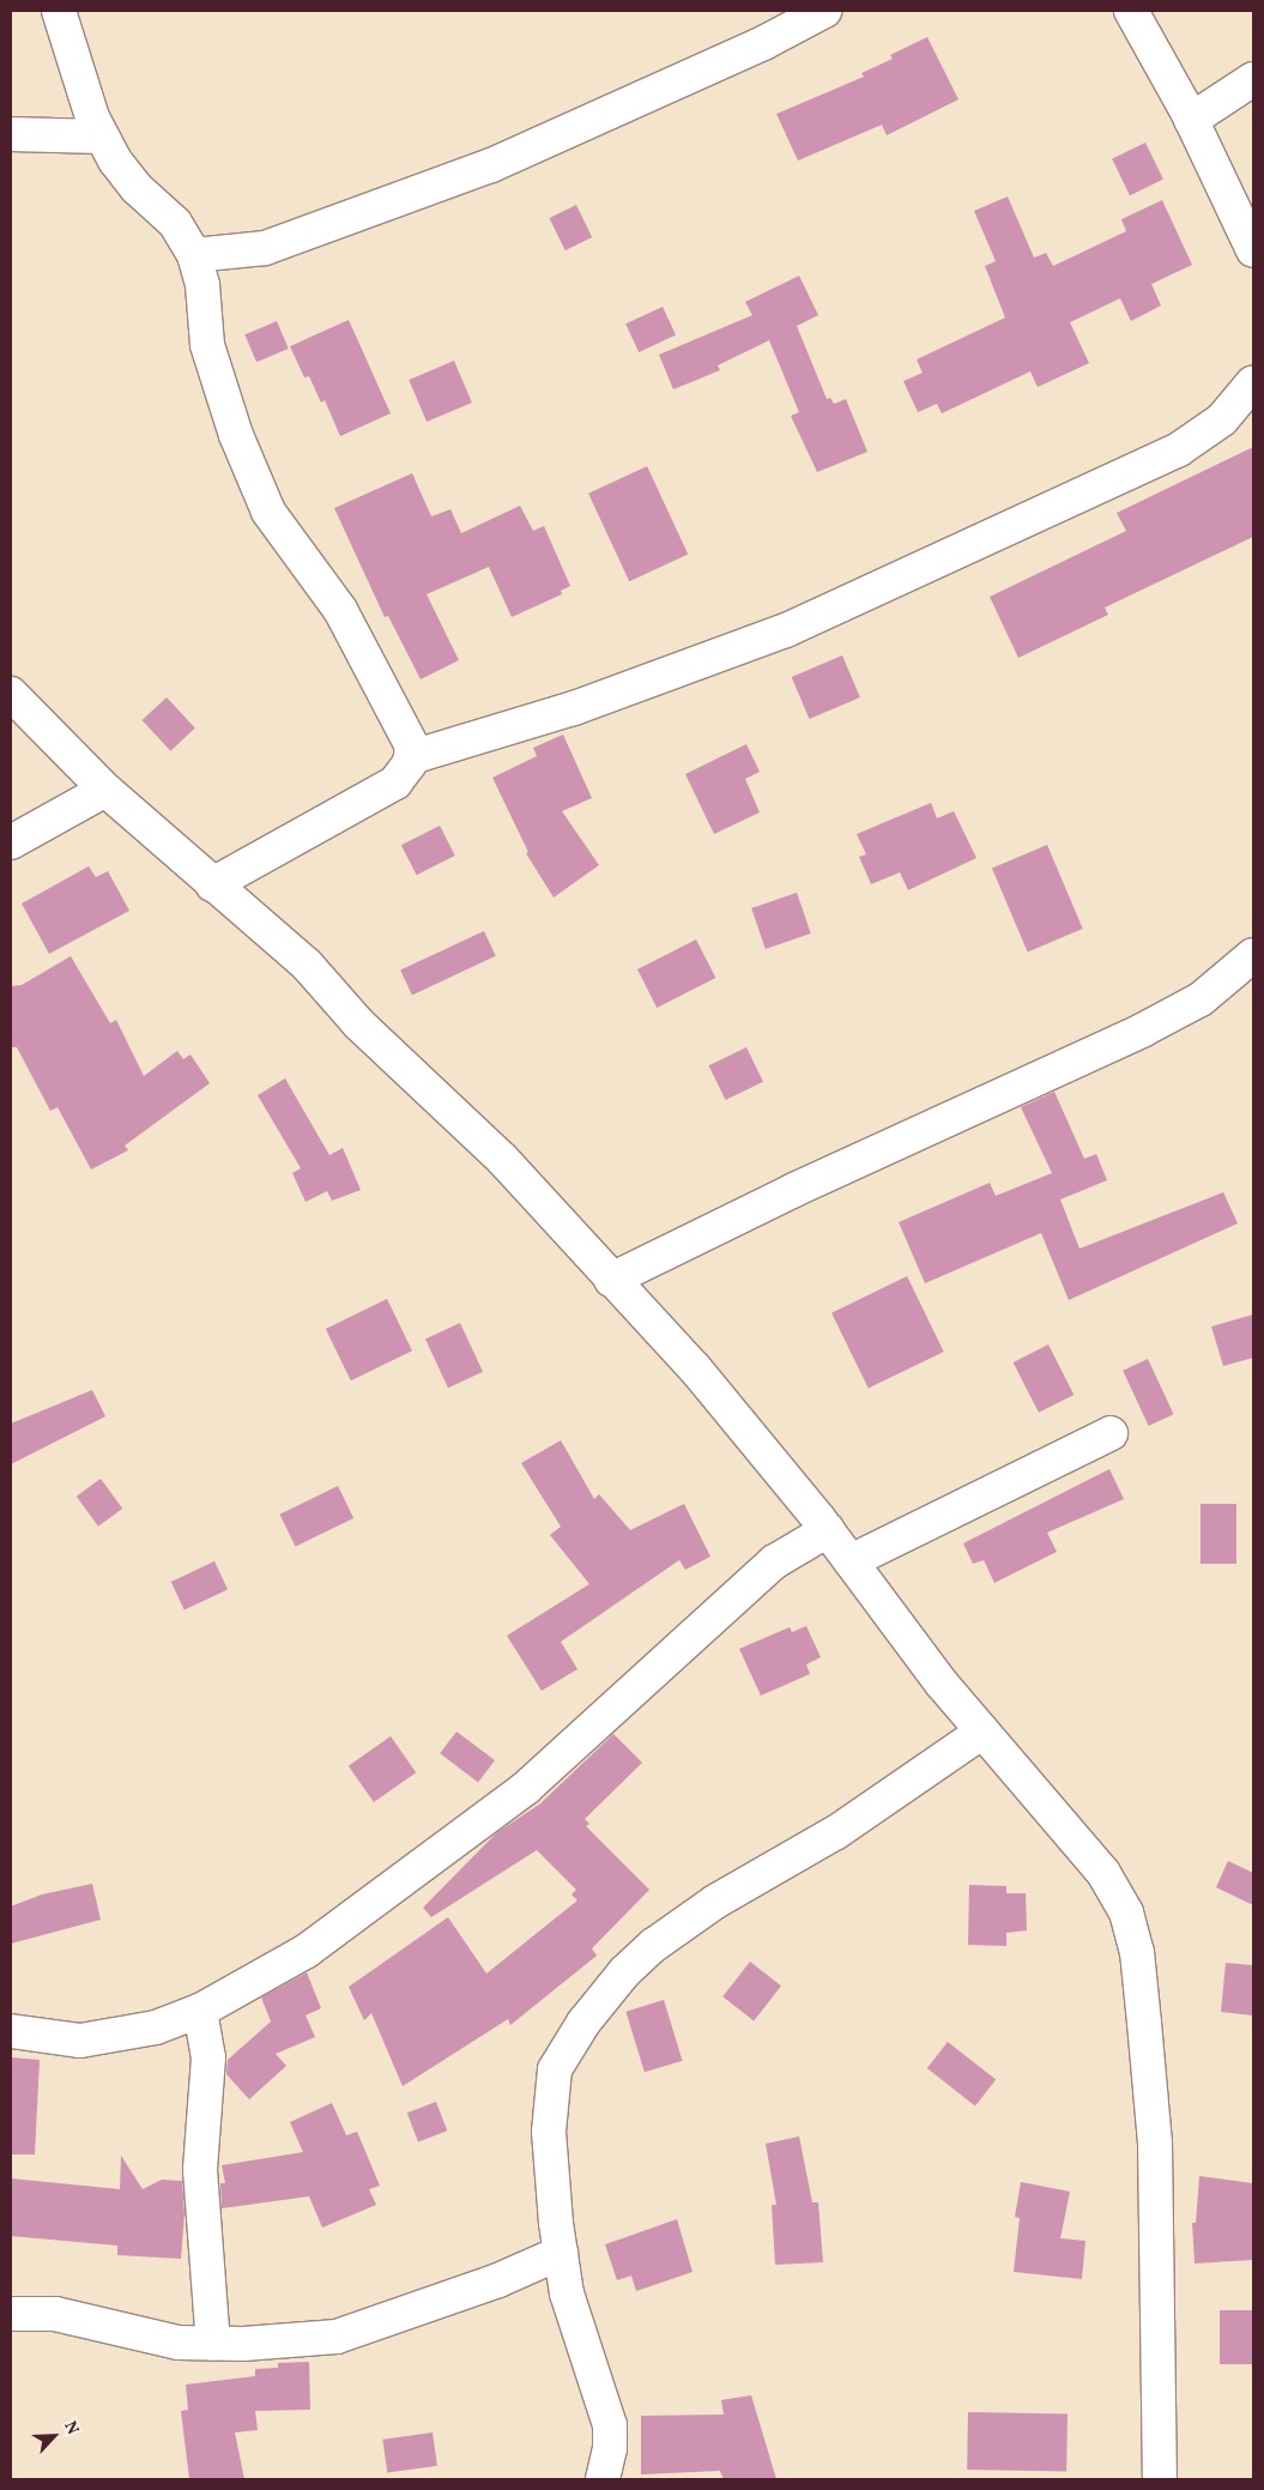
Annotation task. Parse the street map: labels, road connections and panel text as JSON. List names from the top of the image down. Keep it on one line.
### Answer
{"north":"top right"}
